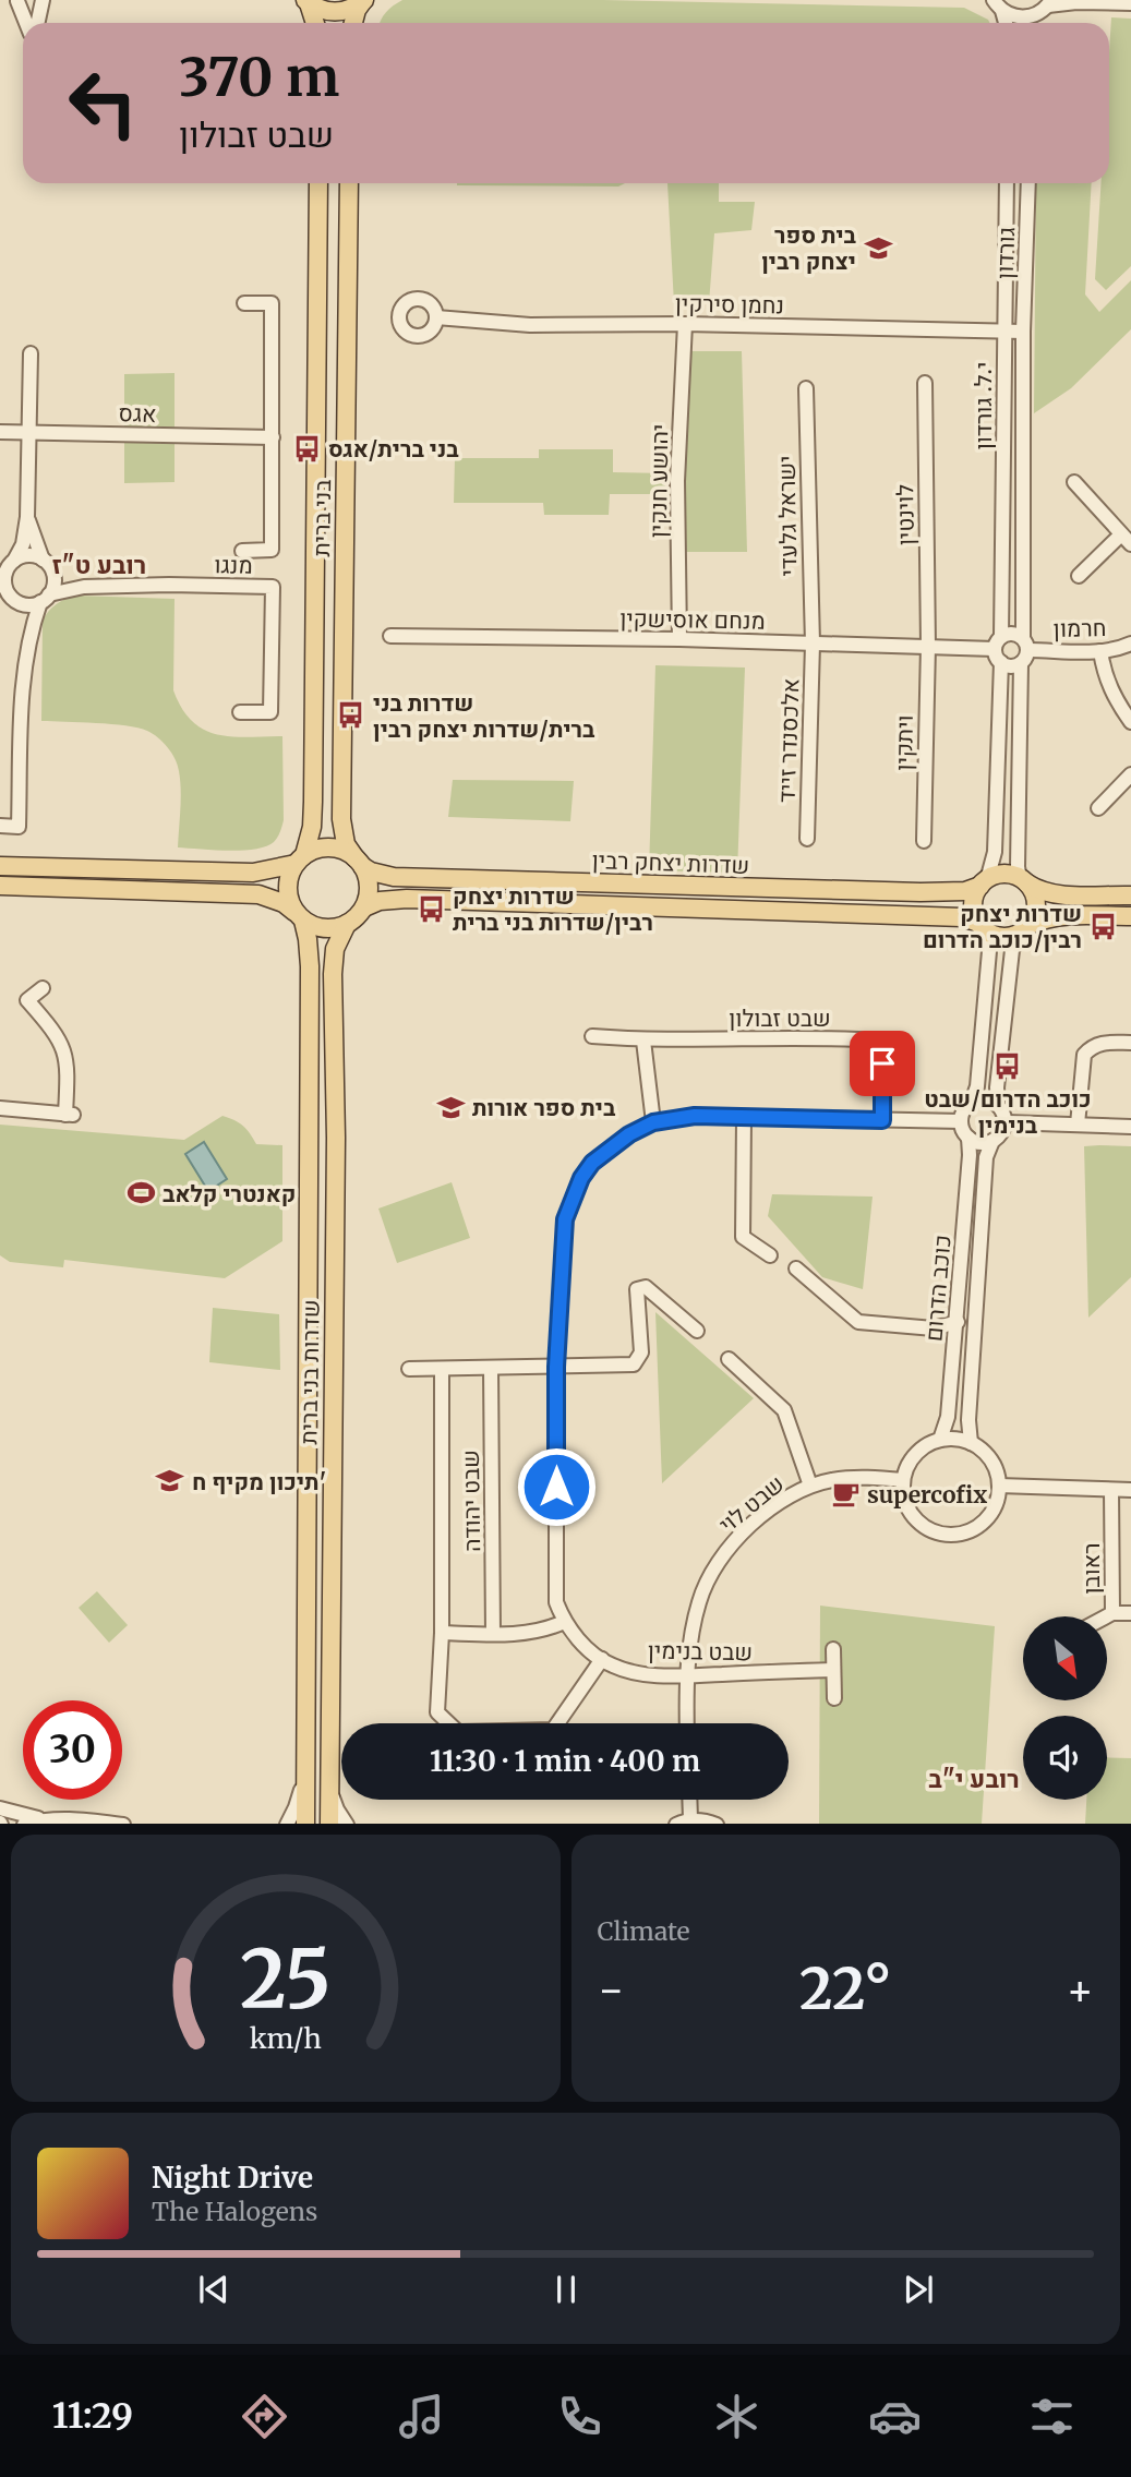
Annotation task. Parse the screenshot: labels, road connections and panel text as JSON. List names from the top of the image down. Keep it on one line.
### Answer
{"streets":{"main road":["בני ברית","שדרות יצחק רבין","שדרות בני ברית"],"street":["גורדון","נחמן סירקין","י.ל. גורדון","אגס","יהושע חנקין","לוינטין","ישראל גלעדי","מנגו","מנחם אוסישקין","חרמון","אלכסנדר זייד","ויתקין","שבט זבולון","כוכב הדרום","שבט יהודה","שבט לוי","ראובן","שבט בנימין"]},"crossings":[["גורדון","נחמן סירקין"],["גורדון","י.ל. גורדון"],["נחמן סירקין","י.ל. גורדון"],["נחמן סירקין","יהושע חנקין"],["י.ל. גורדון","מנחם אוסישקין"],["י.ל. גורדון","חרמון"],["יהושע חנקין","מנחם אוסישקין"],["לוינטין","מנחם אוסישקין"],["לוינטין","ויתקין"],["ישראל גלעדי","מנחם אוסישקין"],["ישראל גלעדי","אלכסנדר זייד"],["בני ברית","שדרות יצחק רבין"],["בני ברית","שדרות בני ברית"],["מנחם אוסישקין","חרמון"],["מנחם אוסישקין","אלכסנדר זייד"],["מנחם אוסישקין","ויתקין"],["שדרות יצחק רבין","שדרות בני ברית"],["כוכב הדרום","שבט לוי"],["שבט יהודה","שבט בנימין"],["שבט לוי","שבט בנימין"]],"districts":["רובע ט\"ז","רובע י\"ב"],"places":{"school or university":["בית ספר יצחק רבין","בית ספר אורות","תיכון מקיף ח'"],"bus stop":["בני ברית/אגס","שדרות בני ברית/שדרות יצחק רבין","שדרות יצחק רבין/שדרות בני ברית","שדרות יצחק רבין/כוכב הדרום","כוכב הדרום/שבט בנימין"],"sports":["קאנטרי קלאב"],"cafe":["supercofix"]},"north":"bottom right","page":{"turn":["370 m","שבט זבולון"],"limit":"30","trip":"11:30 · 1 min · 400 m","tile":"Climate","heat":["−","22°","+"],"song":["Night Drive","The Halogens"],"tabs":"11:29","gauge":["25","km/h"]}}
